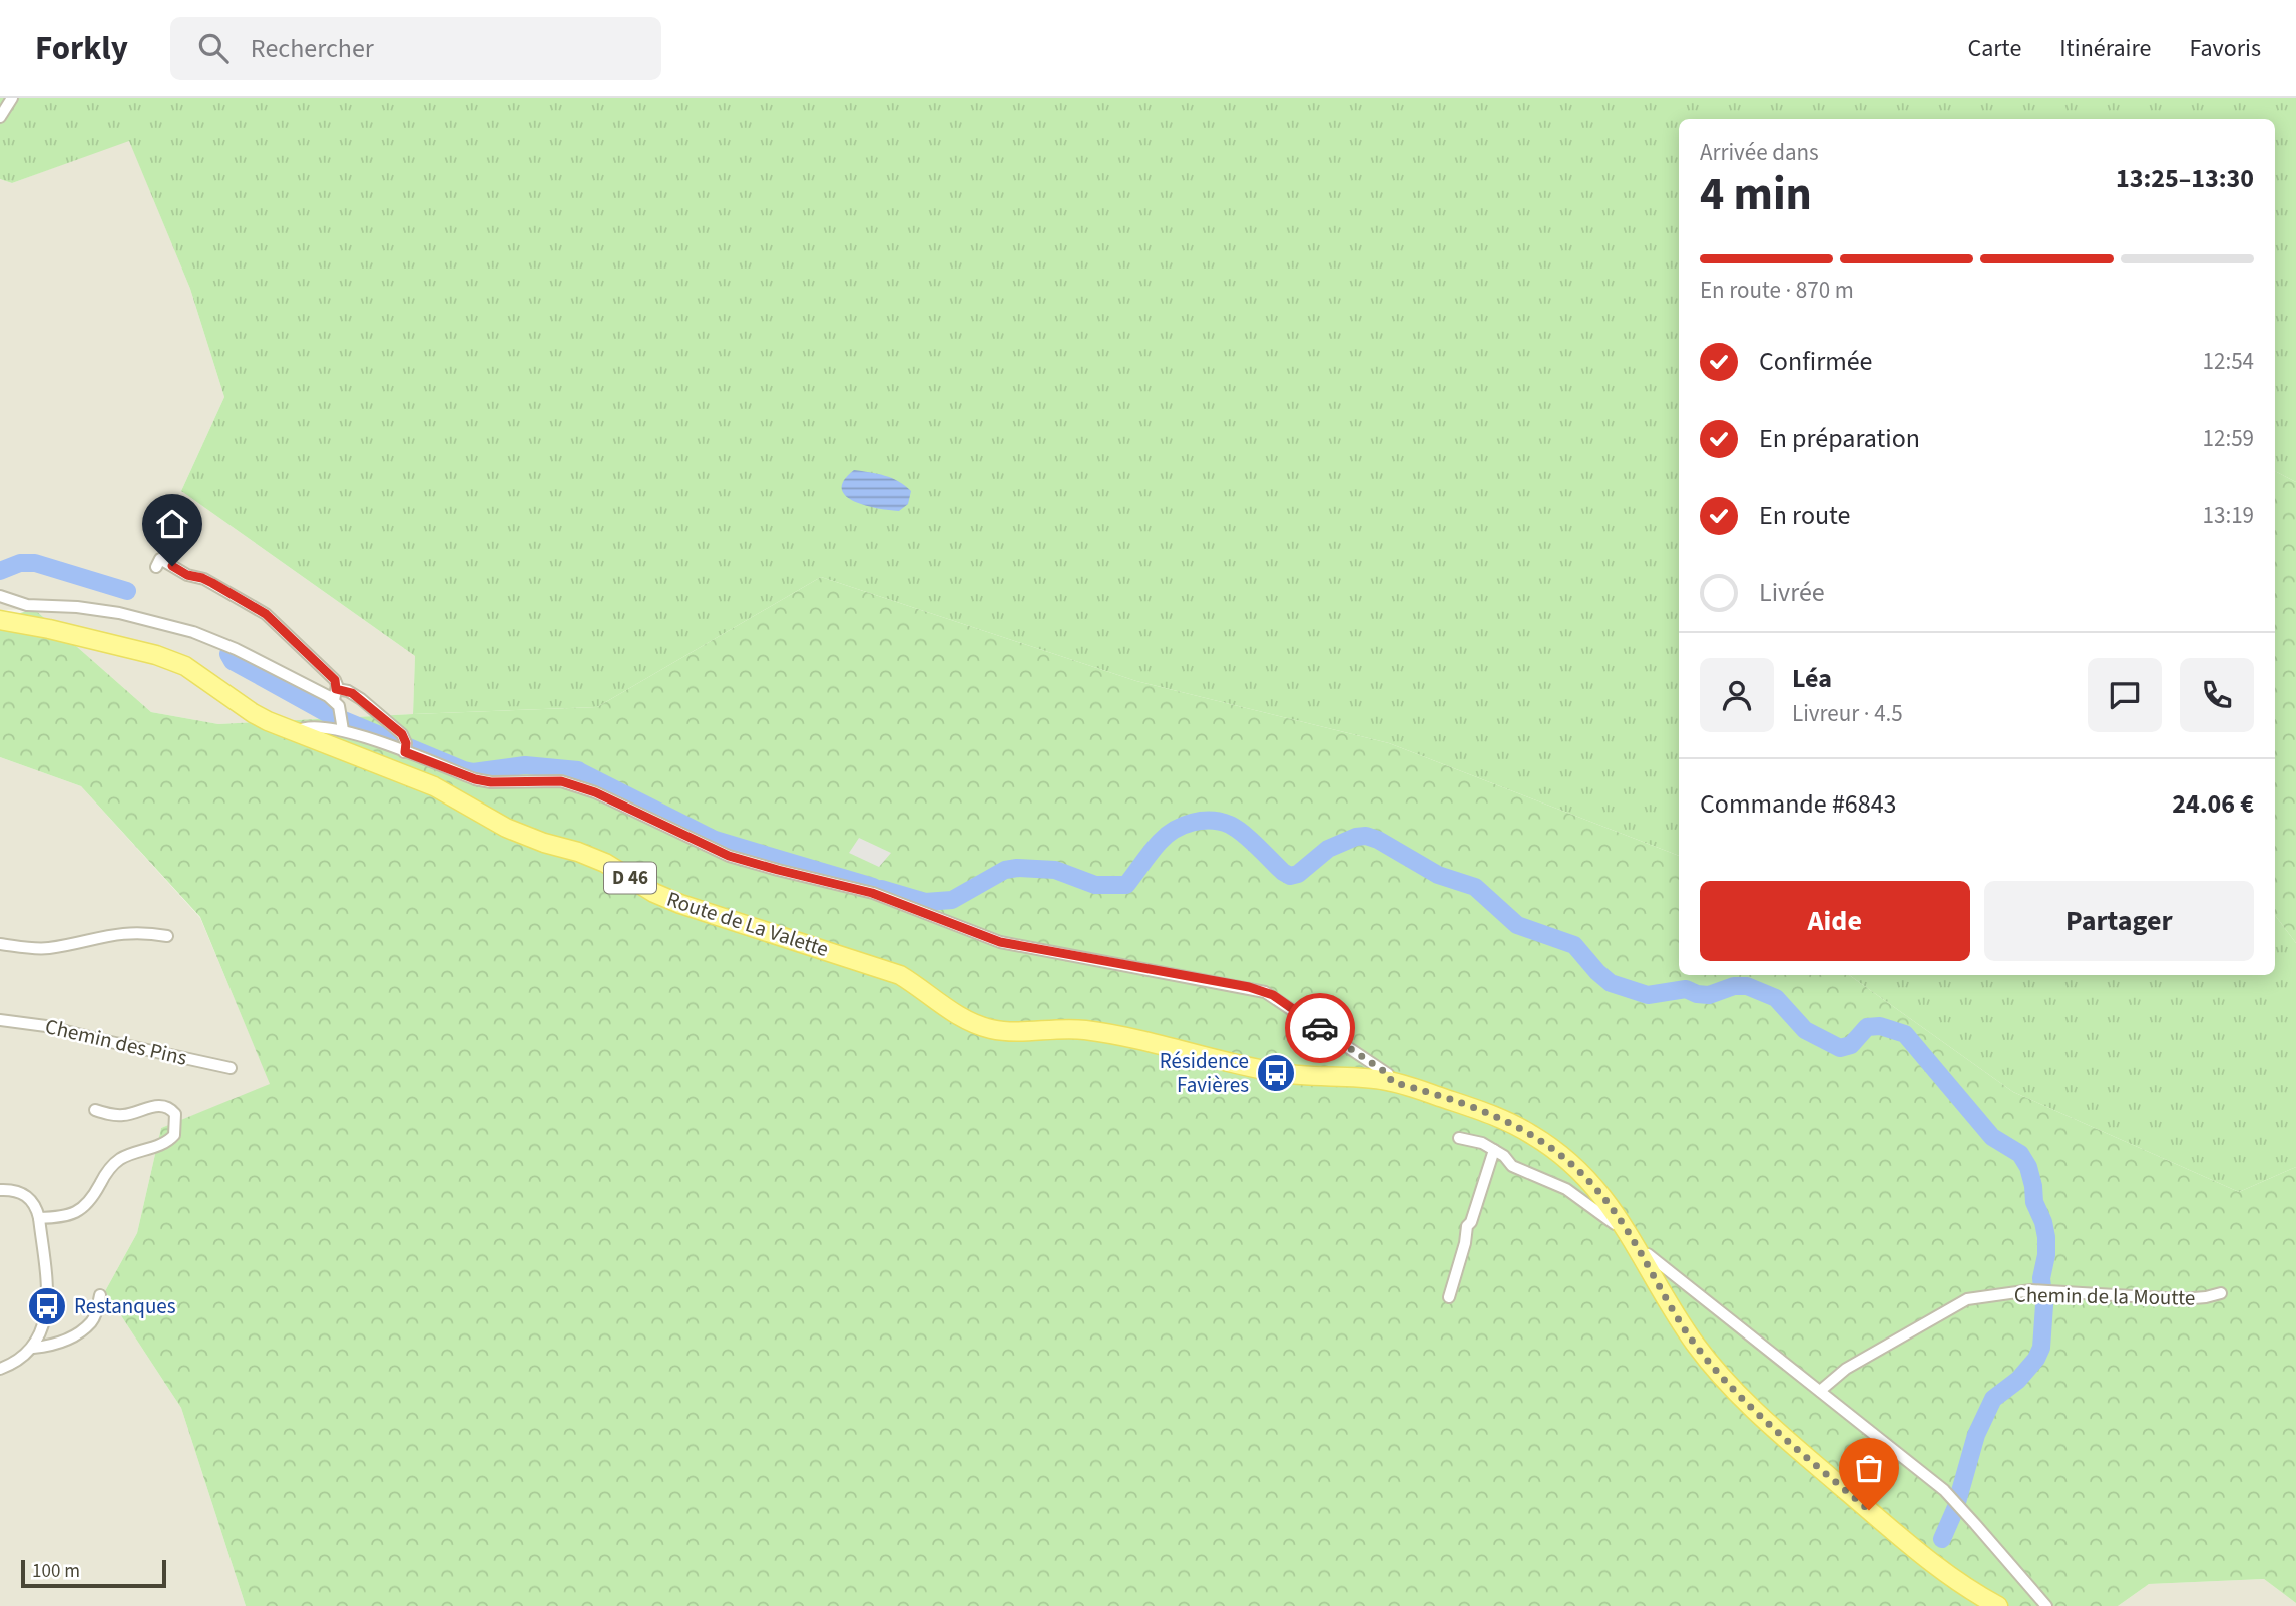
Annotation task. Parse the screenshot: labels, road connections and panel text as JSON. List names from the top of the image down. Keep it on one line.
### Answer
{"streets":{"main road":["D 46","Route de La Valette"],"street":["Chemin des Pins","Chemin de la Moutte"]},"places":{"bus stop":["Résidence Favières","Restanques"]},"scale_bar":"100 m","page":{"header":"Forkly","search":"Rechercher","nav":["Carte","Itinéraire","Favoris"],"heading":["4 min","Arrivée dans","13:25–13:30"],"panel":["Léa","Livreur · 4.5","Commande #6843","24.06 €"],"bar":"En route · 870 m","list":[["Confirmée","12:54"],["En préparation","12:59"],["En route","13:19"],"Livrée"],"buttons":["Aide","Partager"],"scale":"100 m"}}
